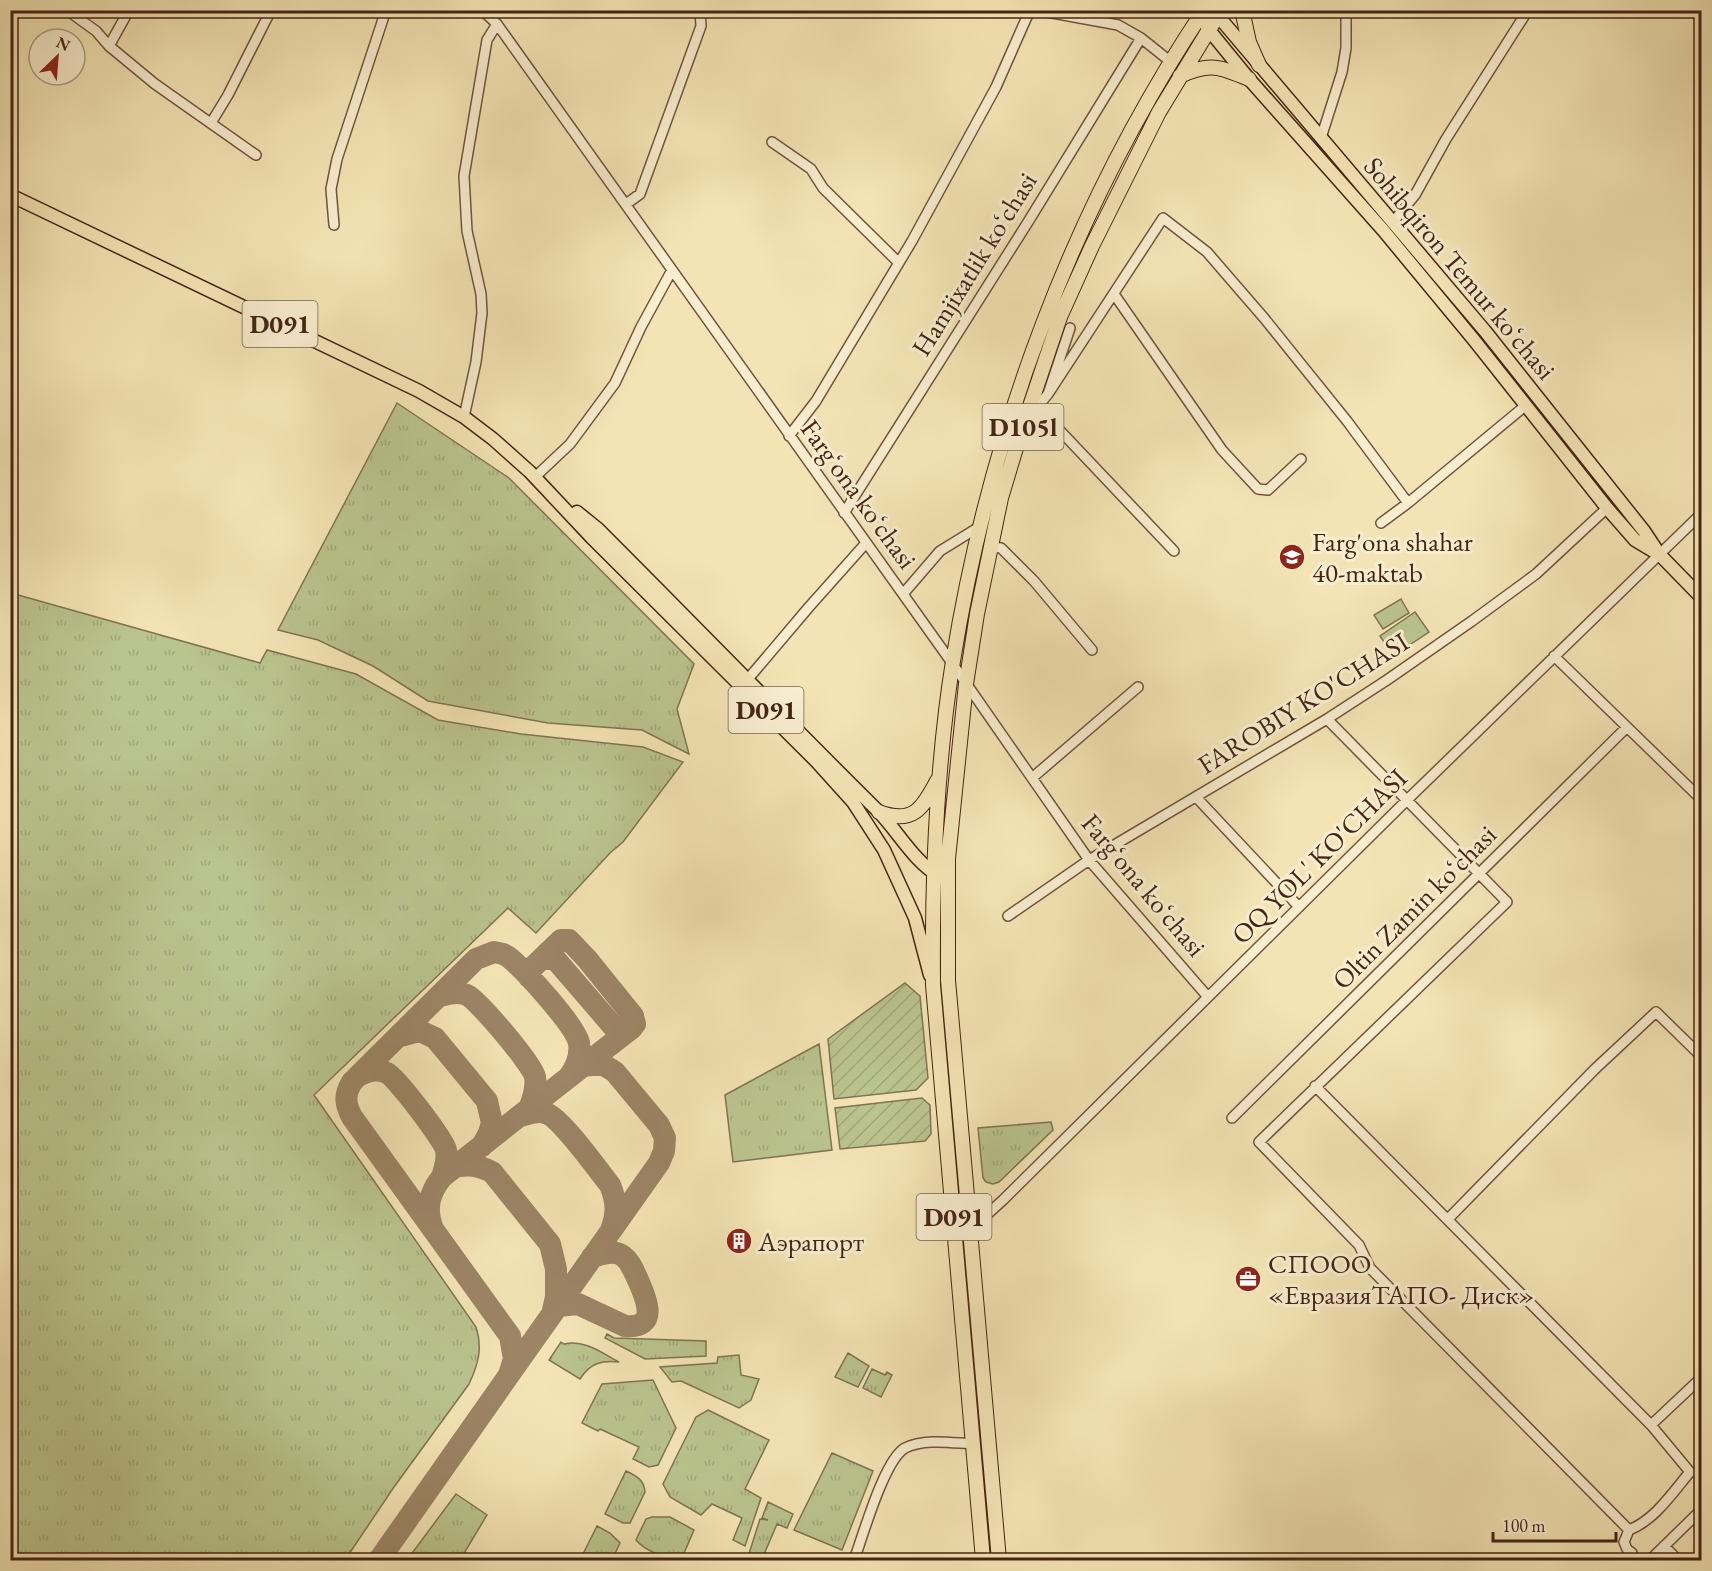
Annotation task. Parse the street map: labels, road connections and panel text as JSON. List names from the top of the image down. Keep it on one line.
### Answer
{"streets":{"highway":["D091","D105l"],"main road":["Sohibqiron Temur koʻchasi"],"street":["Hamjixatlik koʻchasi","Fargʻona koʻchasi","FAROBIY KO'CHASI","OQ YOL' KO'CHASI","Oltin Zamin koʻchasi"]},"crossings":[["Hamjixatlik koʻchasi","Fargʻona koʻchasi"],["Sohibqiron Temur koʻchasi","D105l"],["Sohibqiron Temur koʻchasi","FAROBIY KO'CHASI"],["Sohibqiron Temur koʻchasi","OQ YOL' KO'CHASI"],["D091","D105l"],["D091","OQ YOL' KO'CHASI"],["D105l","Fargʻona koʻchasi"],["Fargʻona koʻchasi","FAROBIY KO'CHASI"],["Fargʻona koʻchasi","OQ YOL' KO'CHASI"]],"places":{"school or university":["Farg'ona shahar 40-maktab"],"building":["Аэрапорт"],"office":["СПООО «ЕвразияТАПО- Диск»"]},"scale_bar":"100 m","north":"top right"}
